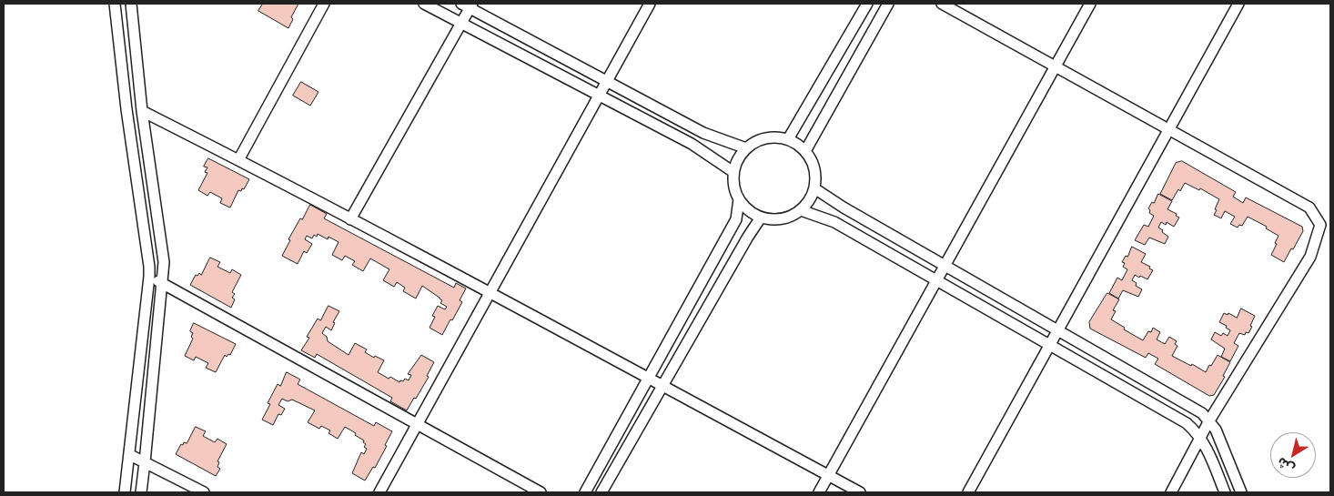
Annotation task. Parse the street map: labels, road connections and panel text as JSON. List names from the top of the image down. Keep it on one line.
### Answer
{"north":"bottom left"}
